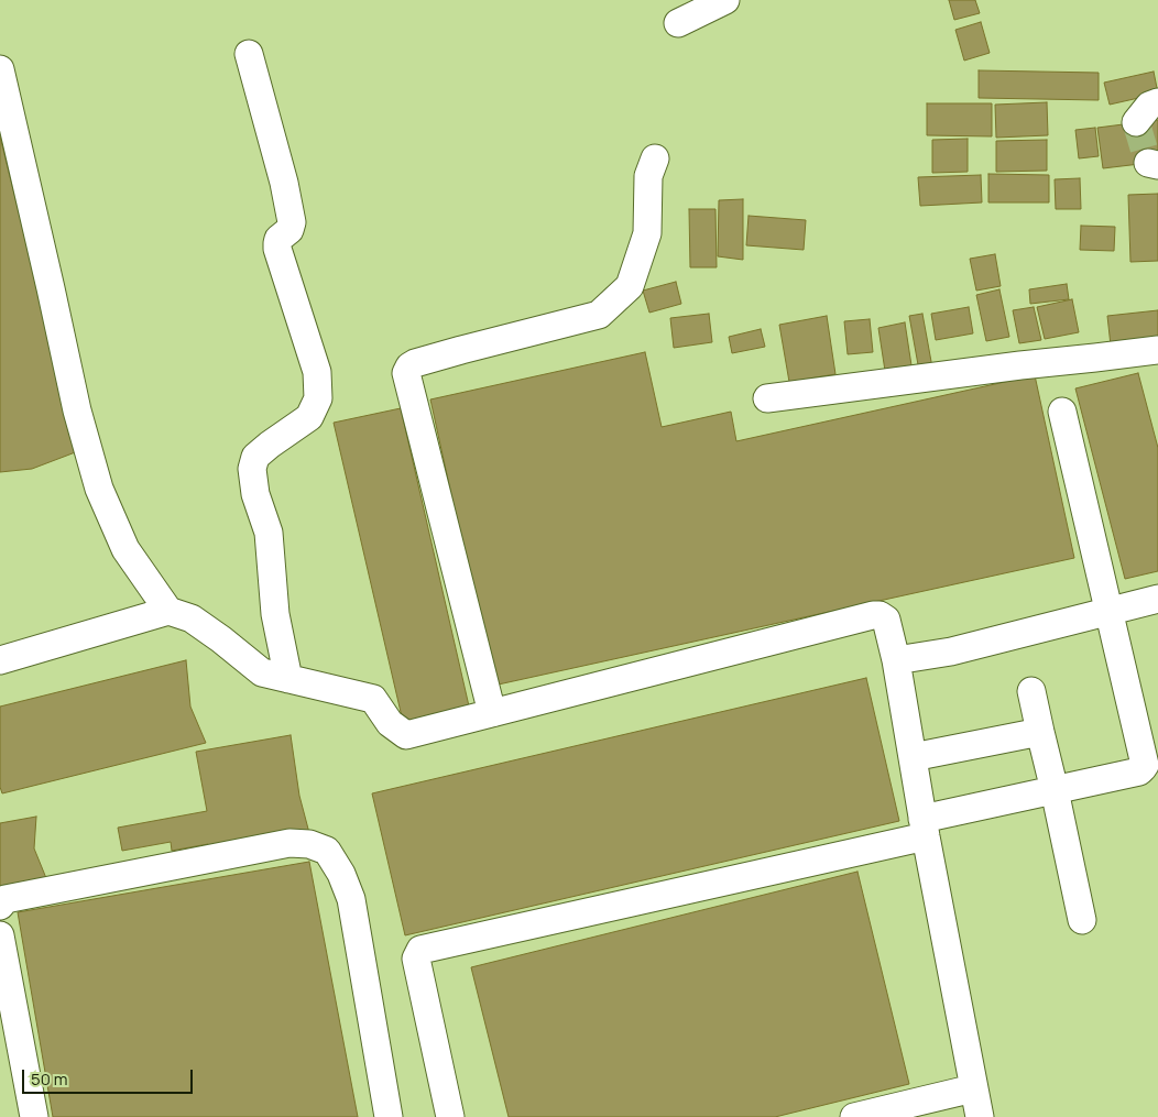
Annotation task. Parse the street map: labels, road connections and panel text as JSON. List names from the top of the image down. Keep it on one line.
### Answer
{"scale_bar":"50 m"}
